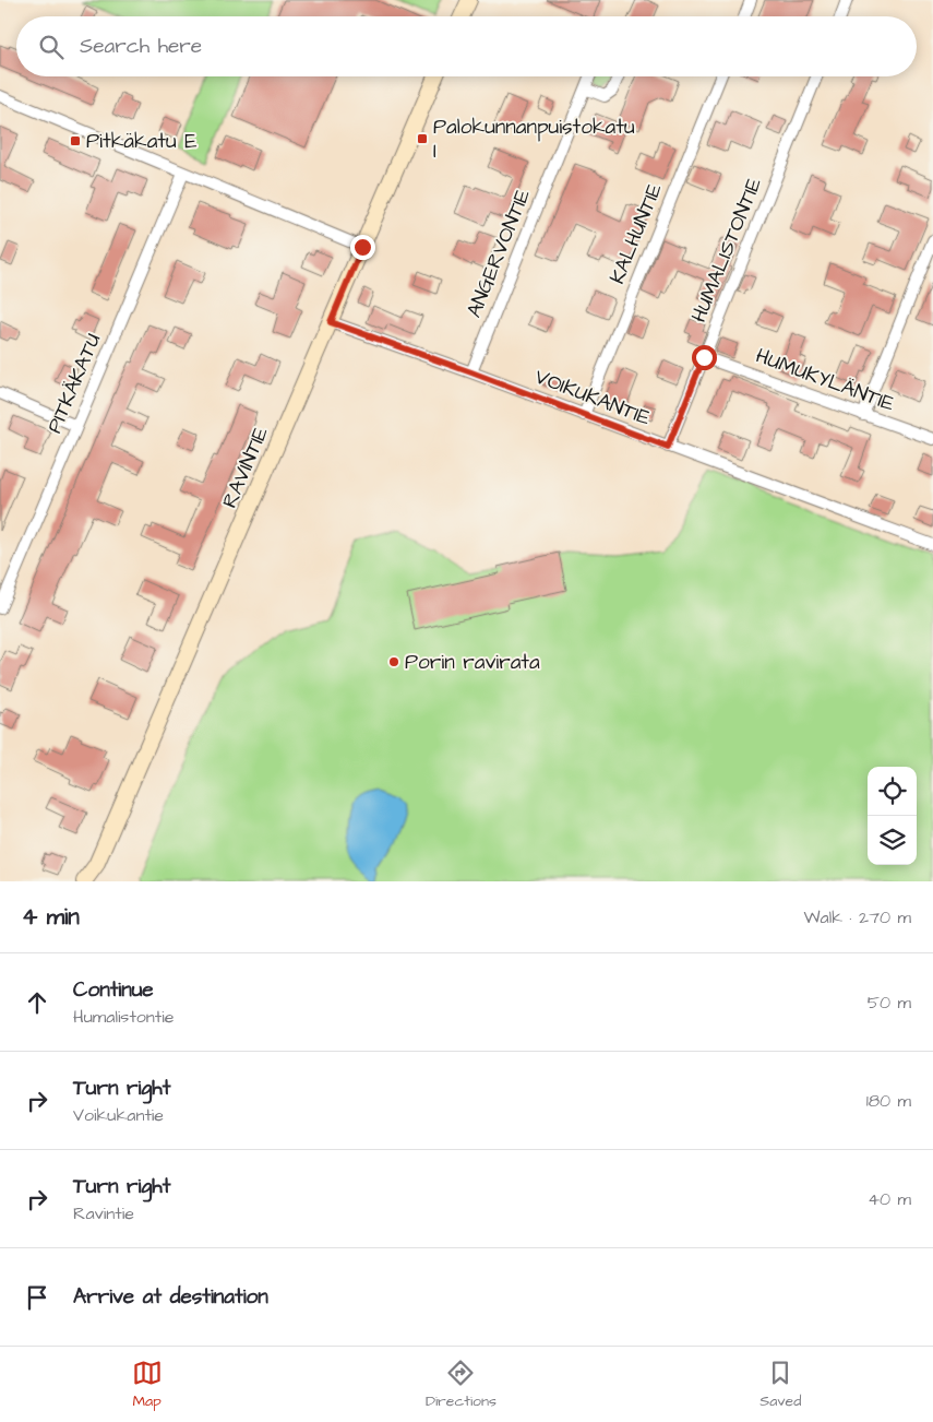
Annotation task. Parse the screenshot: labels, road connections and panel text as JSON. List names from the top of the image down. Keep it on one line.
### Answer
{"streets":{"main road":["RAVINTIE"],"street":["KALHUNTIE","HUMALISTONTIE","ANGERVONTIE","HUMUKYLÄNTIE","PITKÄKATU","VOIKUKANTIE"]},"crossings":[["KALHUNTIE","VOIKUKANTIE"],["HUMALISTONTIE","HUMUKYLÄNTIE"],["HUMALISTONTIE","VOIKUKANTIE"],["ANGERVONTIE","VOIKUKANTIE"],["VOIKUKANTIE","RAVINTIE"]],"places":{"transit":["Palokunnanpuistokatu I","Pitkäkatu E"],"other":["Porin ravirata"]},"page":{"search":"Search here","heading":["4 min","Walk · 270 m"],"list":[["Continue","Humalistontie","50 m"],["Turn right","Voikukantie","180 m"],["Turn right","Ravintie","40 m"],"Arrive at destination"],"nav":["Map","Directions","Saved"]}}
